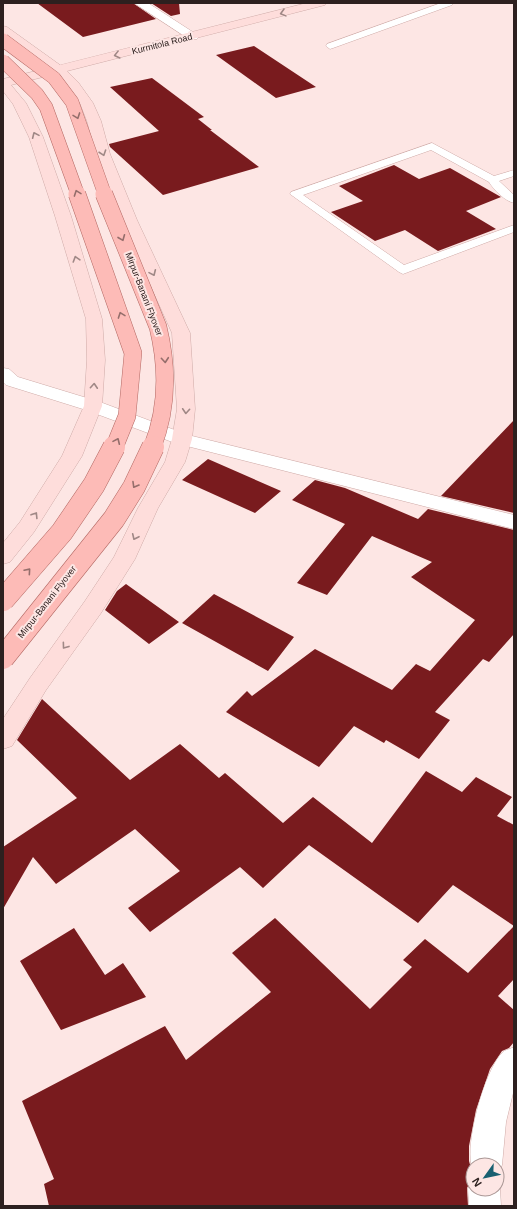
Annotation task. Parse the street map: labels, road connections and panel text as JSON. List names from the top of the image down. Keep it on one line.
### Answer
{"streets":{"main road":["Kurmitola Road","Mirpur-Banani Flyover"]},"north":"bottom left"}
